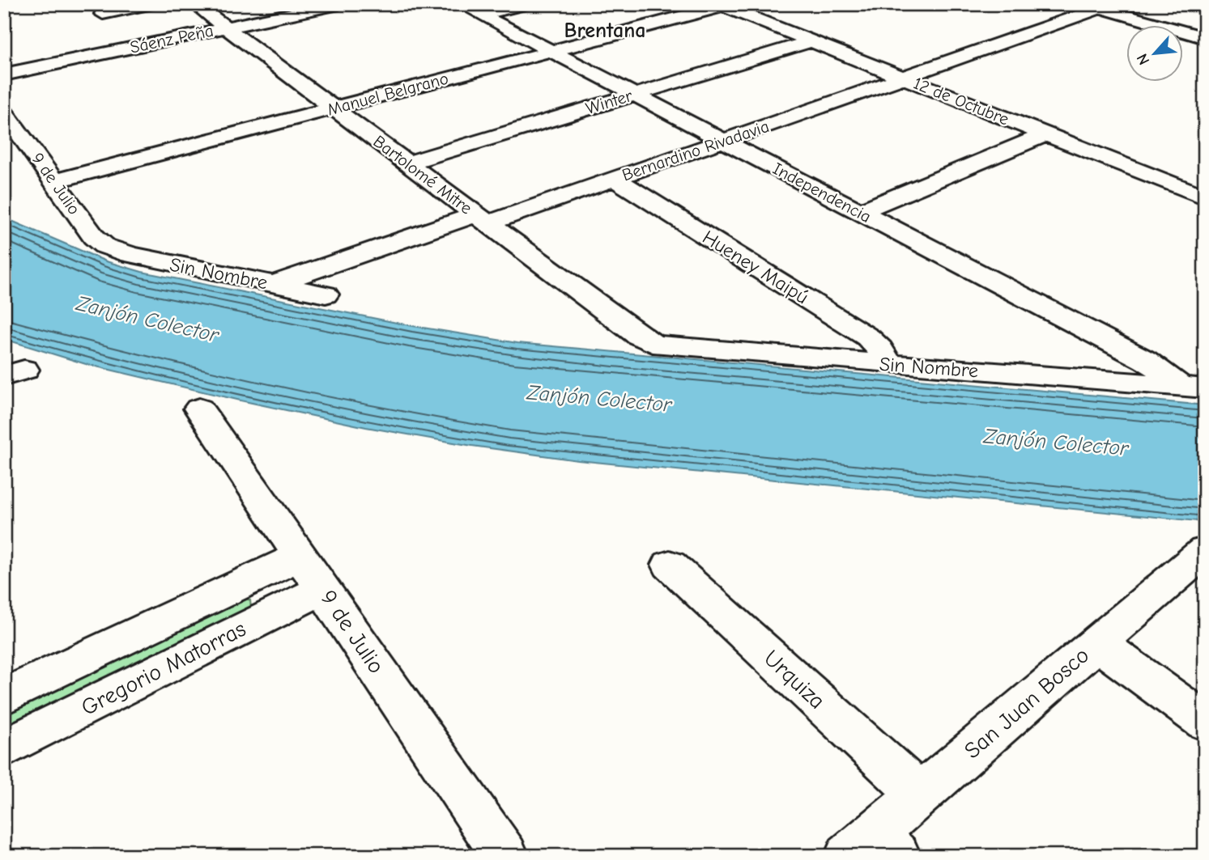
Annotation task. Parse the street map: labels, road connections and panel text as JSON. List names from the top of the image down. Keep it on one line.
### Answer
{"streets":{"street":["Sáenz Peña","Manuel Belgrano","12 de Octubre","Winter","Bernardino Rivadavia","Bartolomé Mitre","9 de Julio","Independencia","Hueney Maipú","Sin Nombre","Gregorio Matorras","Urquiza","San Juan Bosco"]},"crossings":[["Sáenz Peña","Bartolomé Mitre"],["Manuel Belgrano","12 de Octubre"],["Manuel Belgrano","Bartolomé Mitre"],["Manuel Belgrano","9 de Julio"],["Manuel Belgrano","Independencia"],["12 de Octubre","Winter"],["12 de Octubre","Bernardino Rivadavia"],["Winter","Bartolomé Mitre"],["Winter","Independencia"],["Bernardino Rivadavia","Bartolomé Mitre"],["Bernardino Rivadavia","Independencia"],["Bernardino Rivadavia","Hueney Maipú"],["Bernardino Rivadavia","Sin Nombre"],["Bartolomé Mitre","Sin Nombre"],["9 de Julio","Sin Nombre"],["9 de Julio","Gregorio Matorras"],["Independencia","Sin Nombre"],["Hueney Maipú","Sin Nombre"],["Urquiza","San Juan Bosco"]],"districts":["Brentana"],"water":["Zanjón Colector"],"north":"bottom left"}
